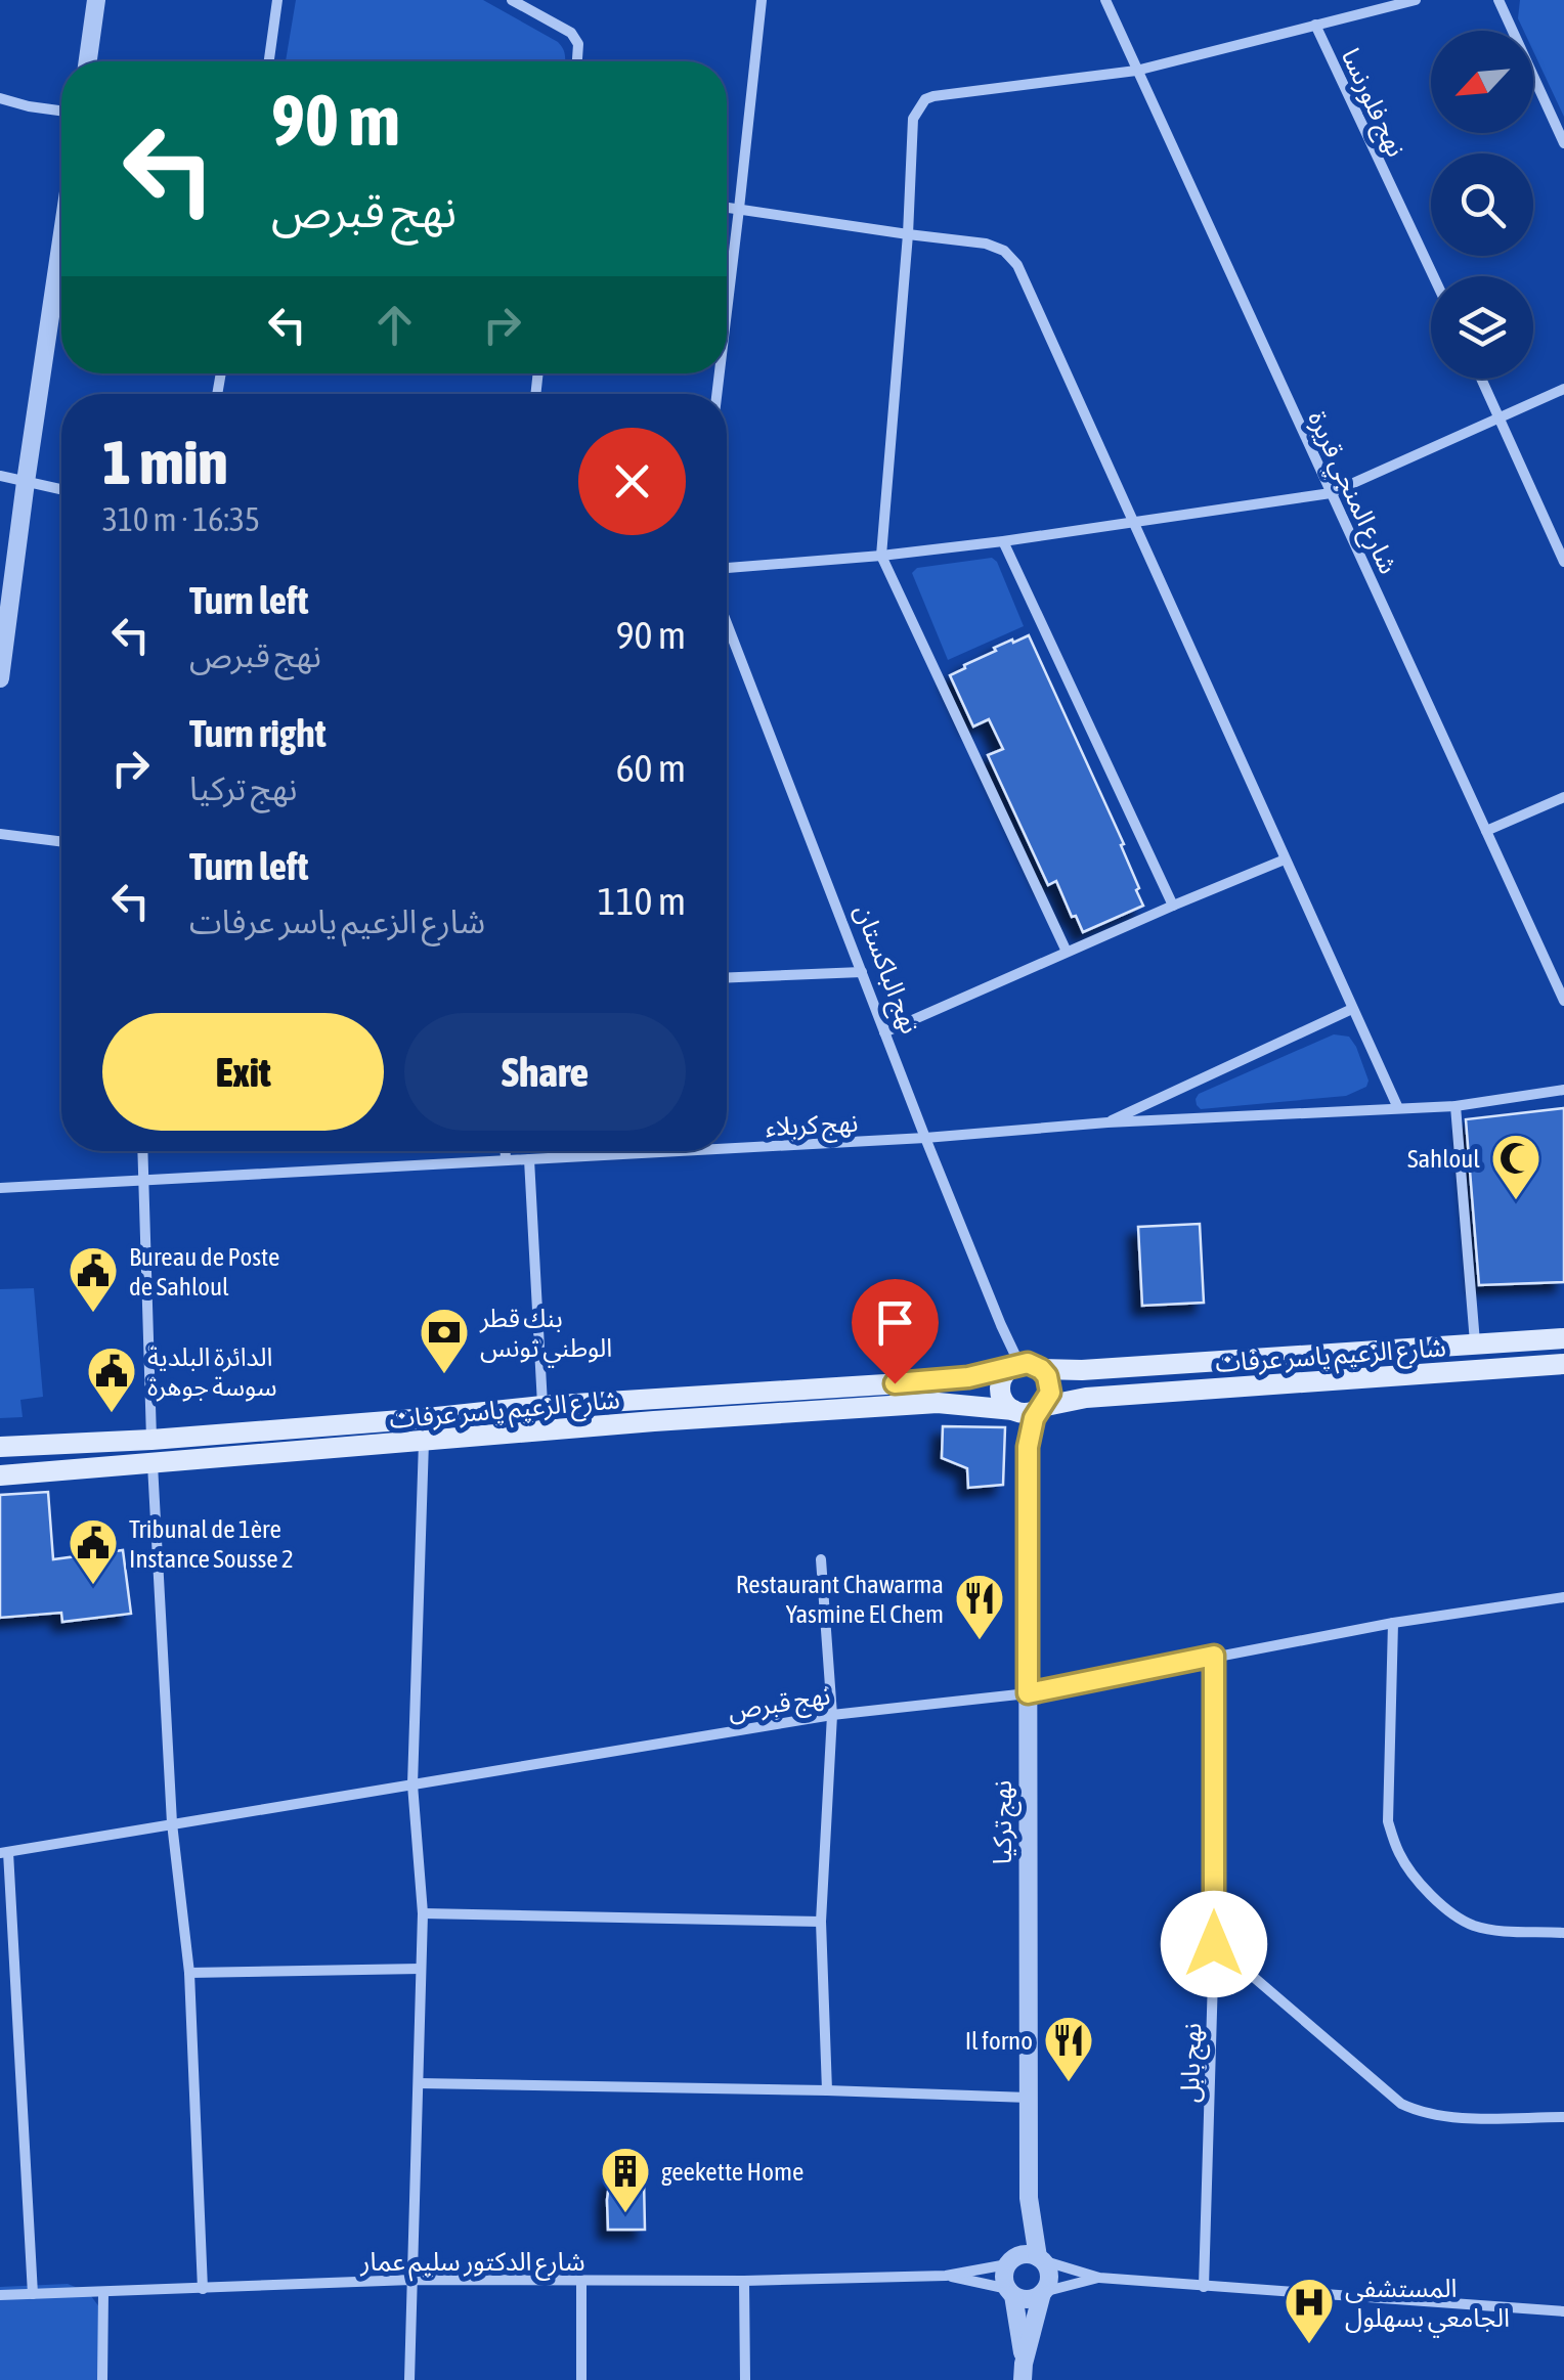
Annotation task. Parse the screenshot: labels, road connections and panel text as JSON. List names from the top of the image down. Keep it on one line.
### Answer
{"streets":{"main road":["شارع الزعيم ياسر عرفات"],"street":["نهج فلورنسا","شارع المنجي قريرة","نهج الباكستان","نهج كربلاء","نهج قبرص","نهج تركيا","نهج بابل","شارع الدكتور سليم عمار"]},"crossings":[["نهج الباكستان","نهج كربلاء"],["نهج الباكستان","شارع الزعيم ياسر عرفات"],["نهج الباكستان","نهج تركيا"],["شارع الزعيم ياسر عرفات","نهج تركيا"],["نهج قبرص","نهج تركيا"],["نهج قبرص","نهج بابل"]],"places":{"mosque":["Sahloul"],"public building":["Bureau de Poste de Sahloul","الدائرة البلدية سوسة جوهرة","Tribunal de 1ère Instance Sousse 2"],"bank":["بنك قطر الوطني تونس"],"restaurant":["Restaurant Chawarma Yasmine El Chem","Il forno"],"building":["geekette Home"],"hospital":["المستشفى الجامعي بسهلول"]},"north":"bottom left","page":{"turn":["90 m","نهج قبرص"],"heading":["1 min","310 m · 16:35"],"list":[{"name":"Turn left","note":"نهج قبرص","value":"90 m"},{"name":"Turn right","note":"نهج تركيا","value":"60 m"},{"name":"Turn left","note":"شارع الزعيم ياسر عرفات","value":"110 m"}],"buttons":["Exit","Share"]}}
